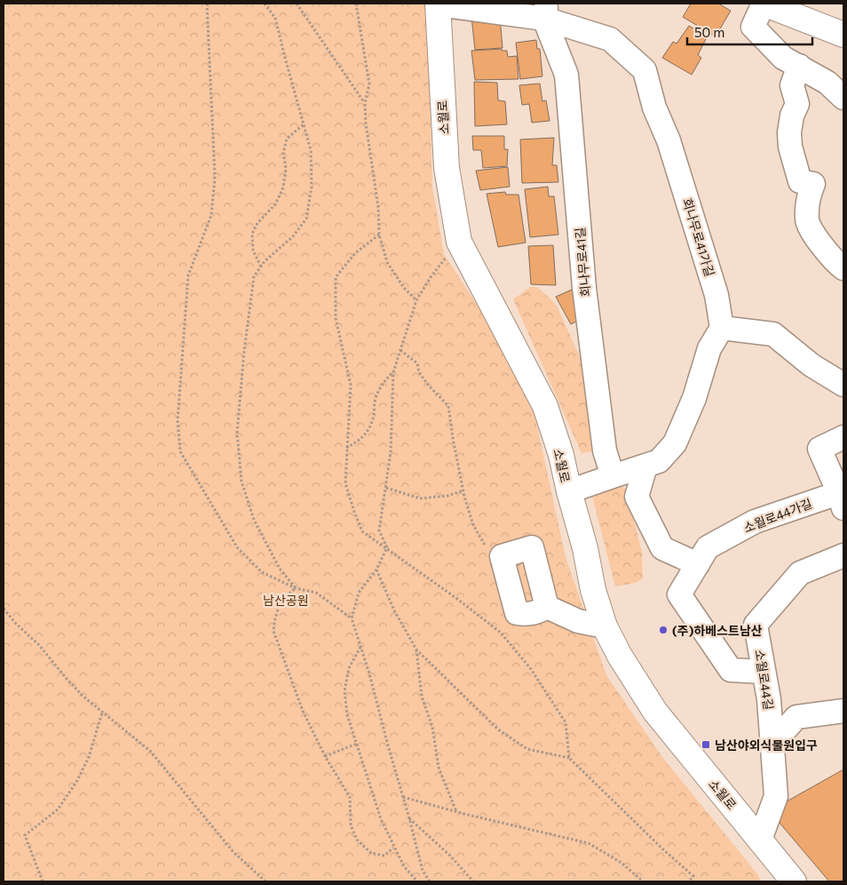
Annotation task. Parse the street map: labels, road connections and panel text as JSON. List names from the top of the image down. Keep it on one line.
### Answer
{"streets":{"main road":["소월로"],"street":["회나무로41가길","회나무로41길","소월로44가길","소월로44길"]},"crossings":[["소월로","회나무로41가길"],["소월로","회나무로41길"],["소월로","소월로44길"],["회나무로41가길","회나무로41길"],["소월로44가길","소월로44길"]],"parks":["남산공원"],"places":{"other":["(주)하베스트남산"],"transit":["남산야외식물원입구"]},"scale_bar":"50 m"}
